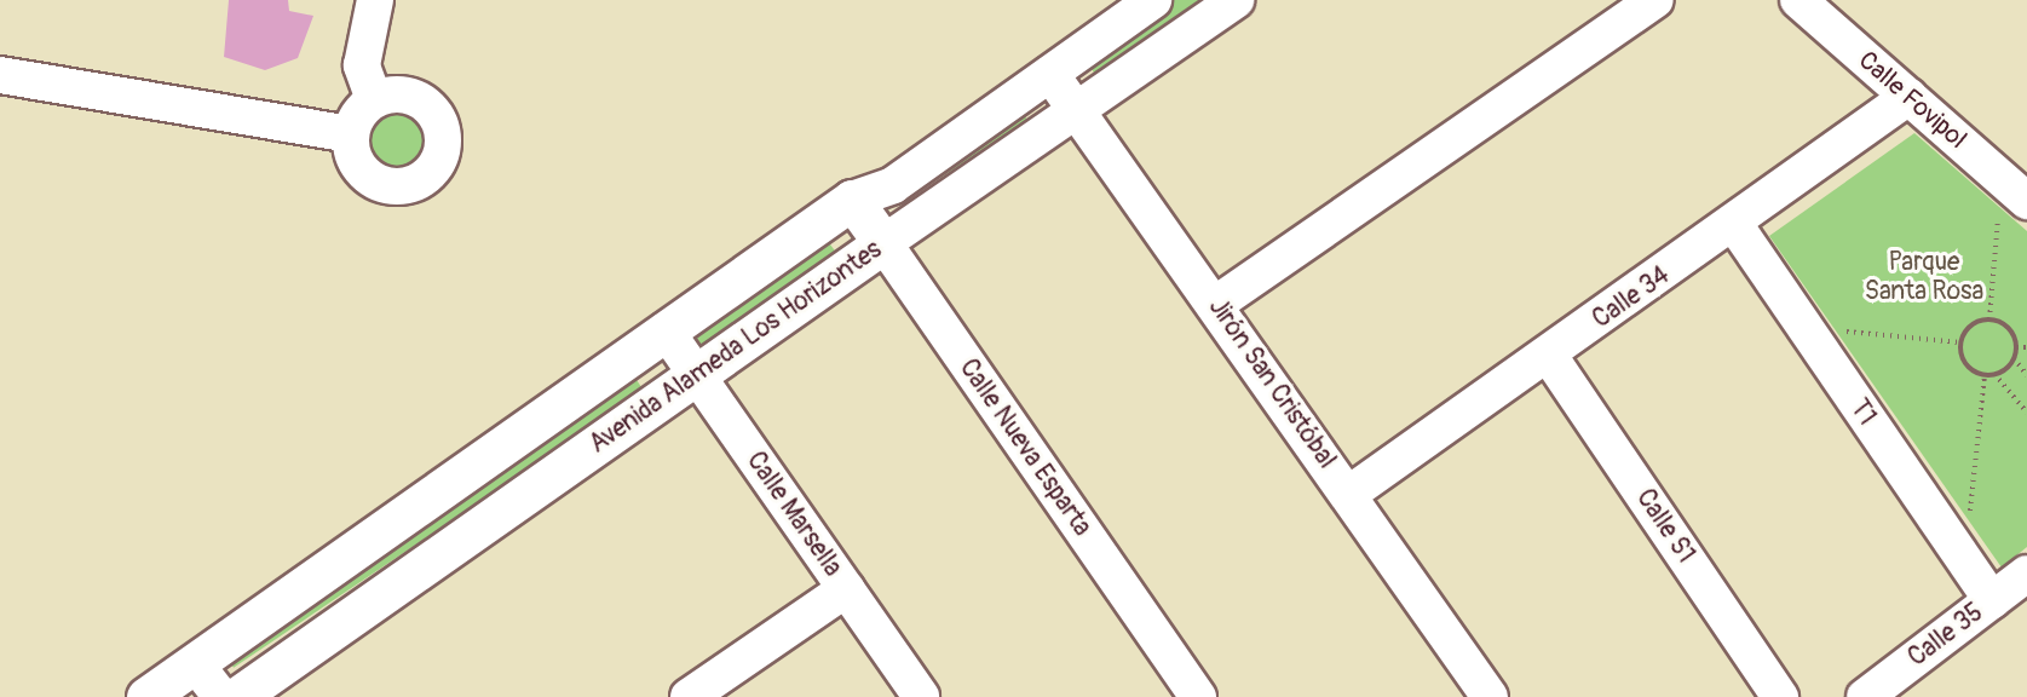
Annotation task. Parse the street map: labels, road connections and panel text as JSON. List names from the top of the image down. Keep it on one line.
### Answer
{"streets":{"main road":["Avenida Alameda Los Horizontes","Calle Nueva Esparta"],"street":["Calle Fovipol","Calle 34","Jirón San Cristóbal","T1","Calle Marsella","Calle S1","Calle 35"]},"crossings":[["Calle Fovipol","Calle 34"],["Calle 34","Jirón San Cristóbal"],["Calle 34","T1"],["Calle 34","Calle S1"],["Avenida Alameda Los Horizontes","Jirón San Cristóbal"],["Avenida Alameda Los Horizontes","Calle Nueva Esparta"],["Avenida Alameda Los Horizontes","Calle Marsella"],["T1","Calle 35"]],"parks":["Parque Santa Rosa"]}
